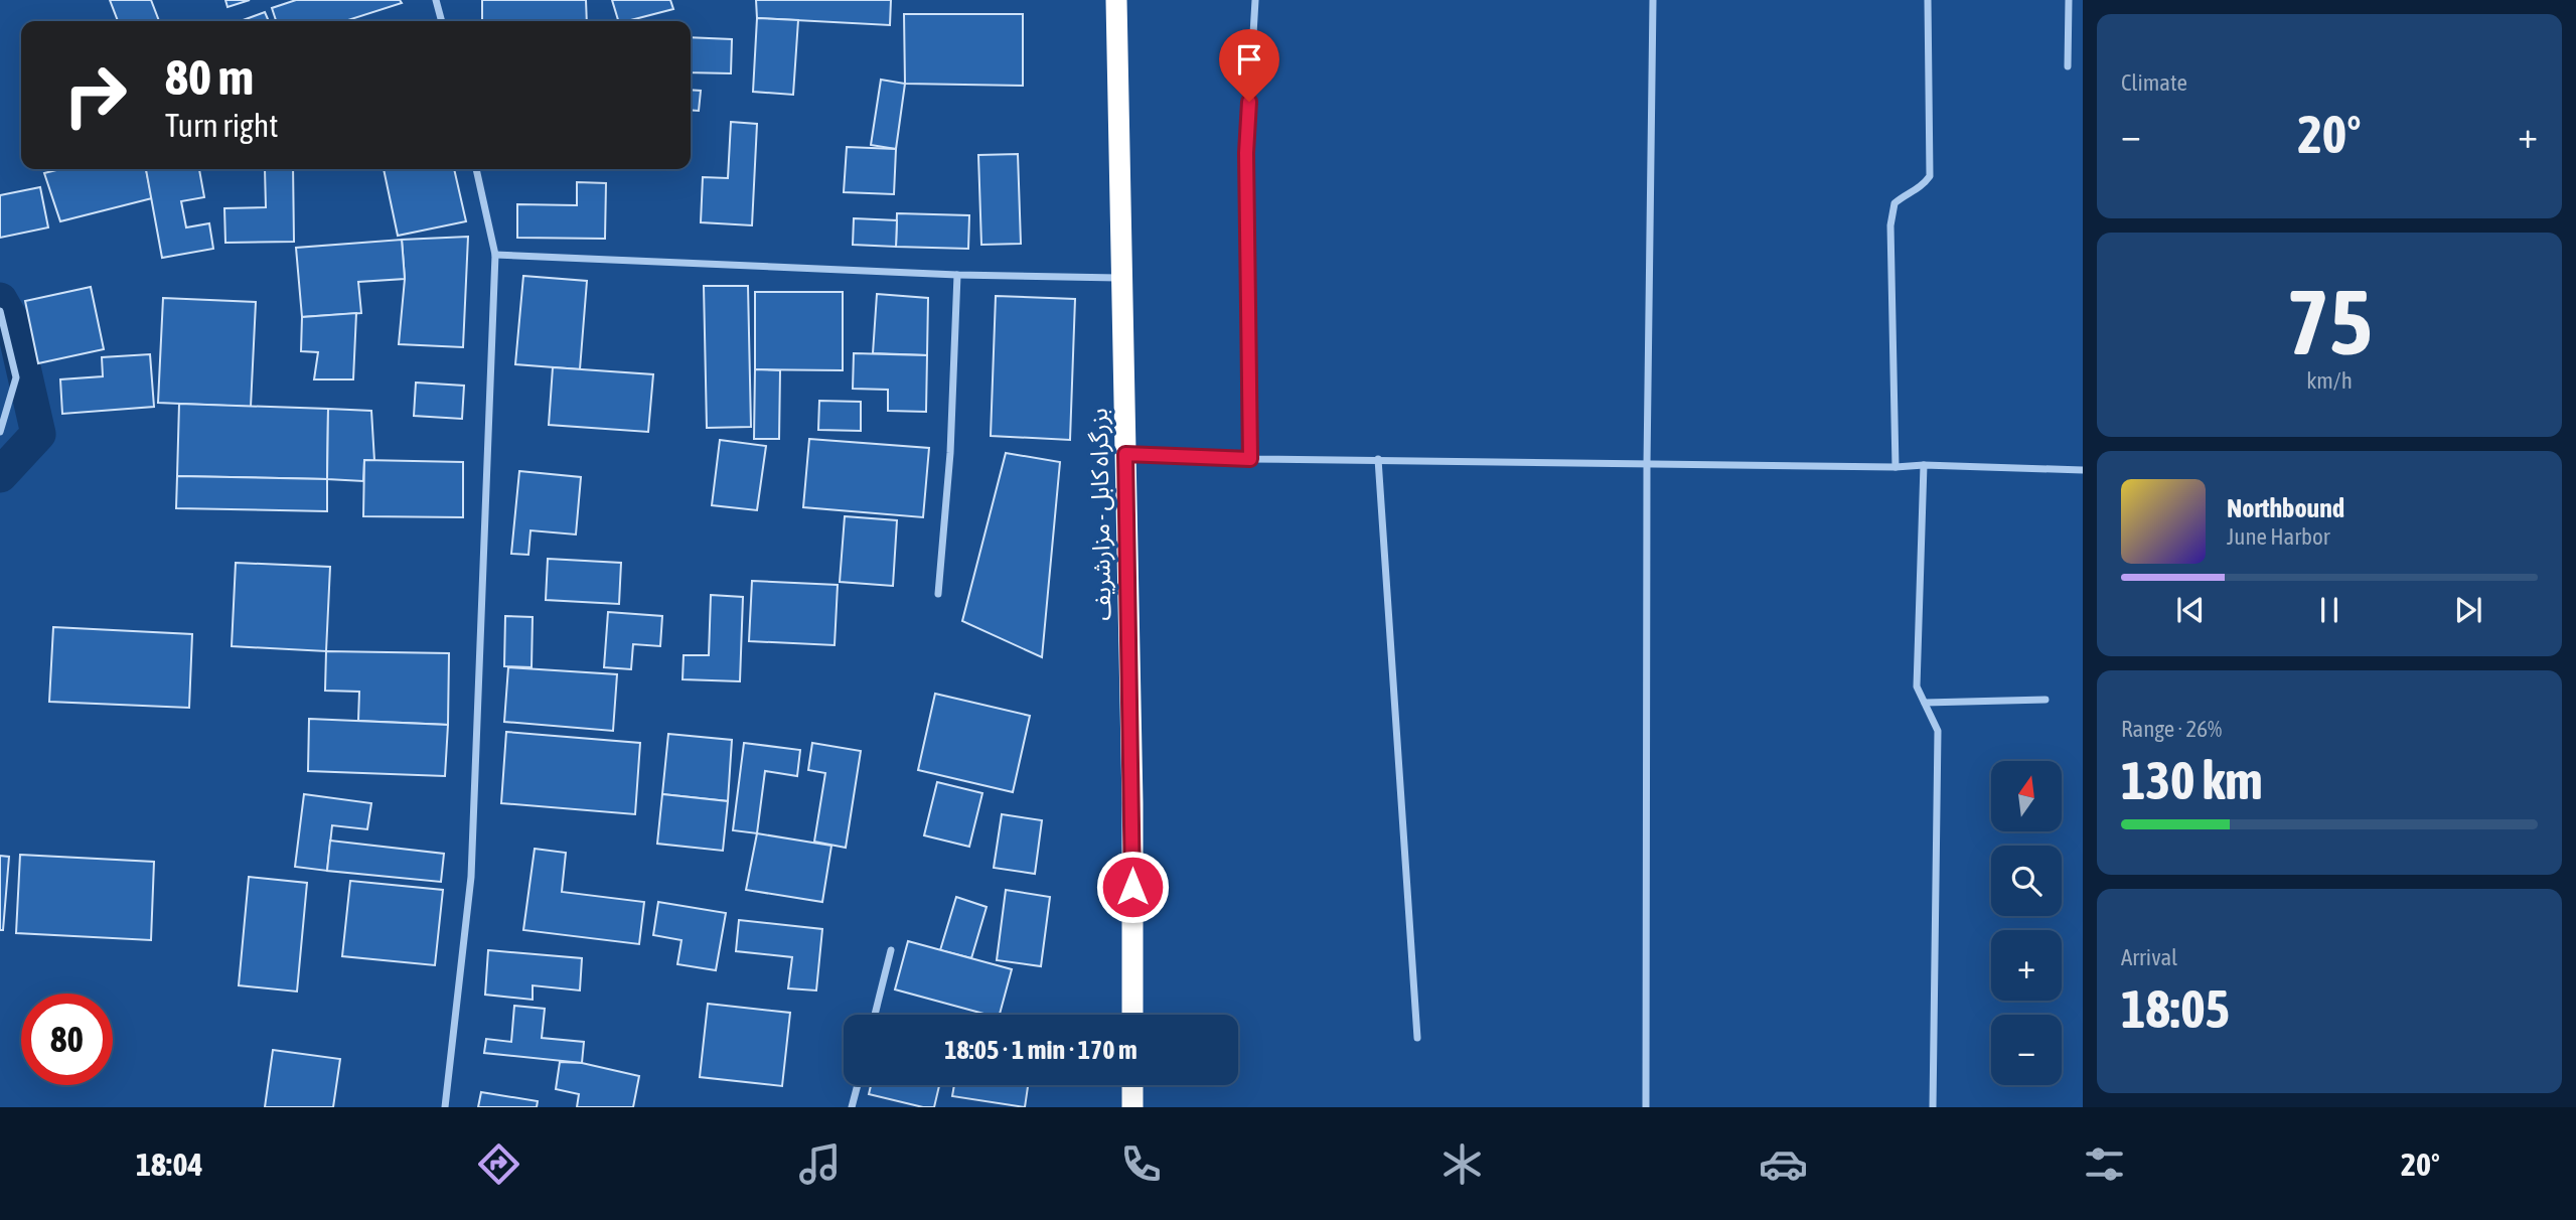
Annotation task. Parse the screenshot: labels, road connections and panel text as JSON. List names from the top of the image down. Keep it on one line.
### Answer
{"streets":{"highway":["بزرگراه کابل - مزارشریف"]},"north":"top","page":{"tile":["Climate",["75","km/h"],["Range · 26%","130 km"],["Arrival","18:05"]],"turn":["80 m","Turn right"],"heat":["−","20°","+"],"song":["Northbound","June Harbor"],"map_buttons":["+","−"],"limit":"80","trip":"18:05 · 1 min · 170 m","tabs":["18:04","20°"]}}
